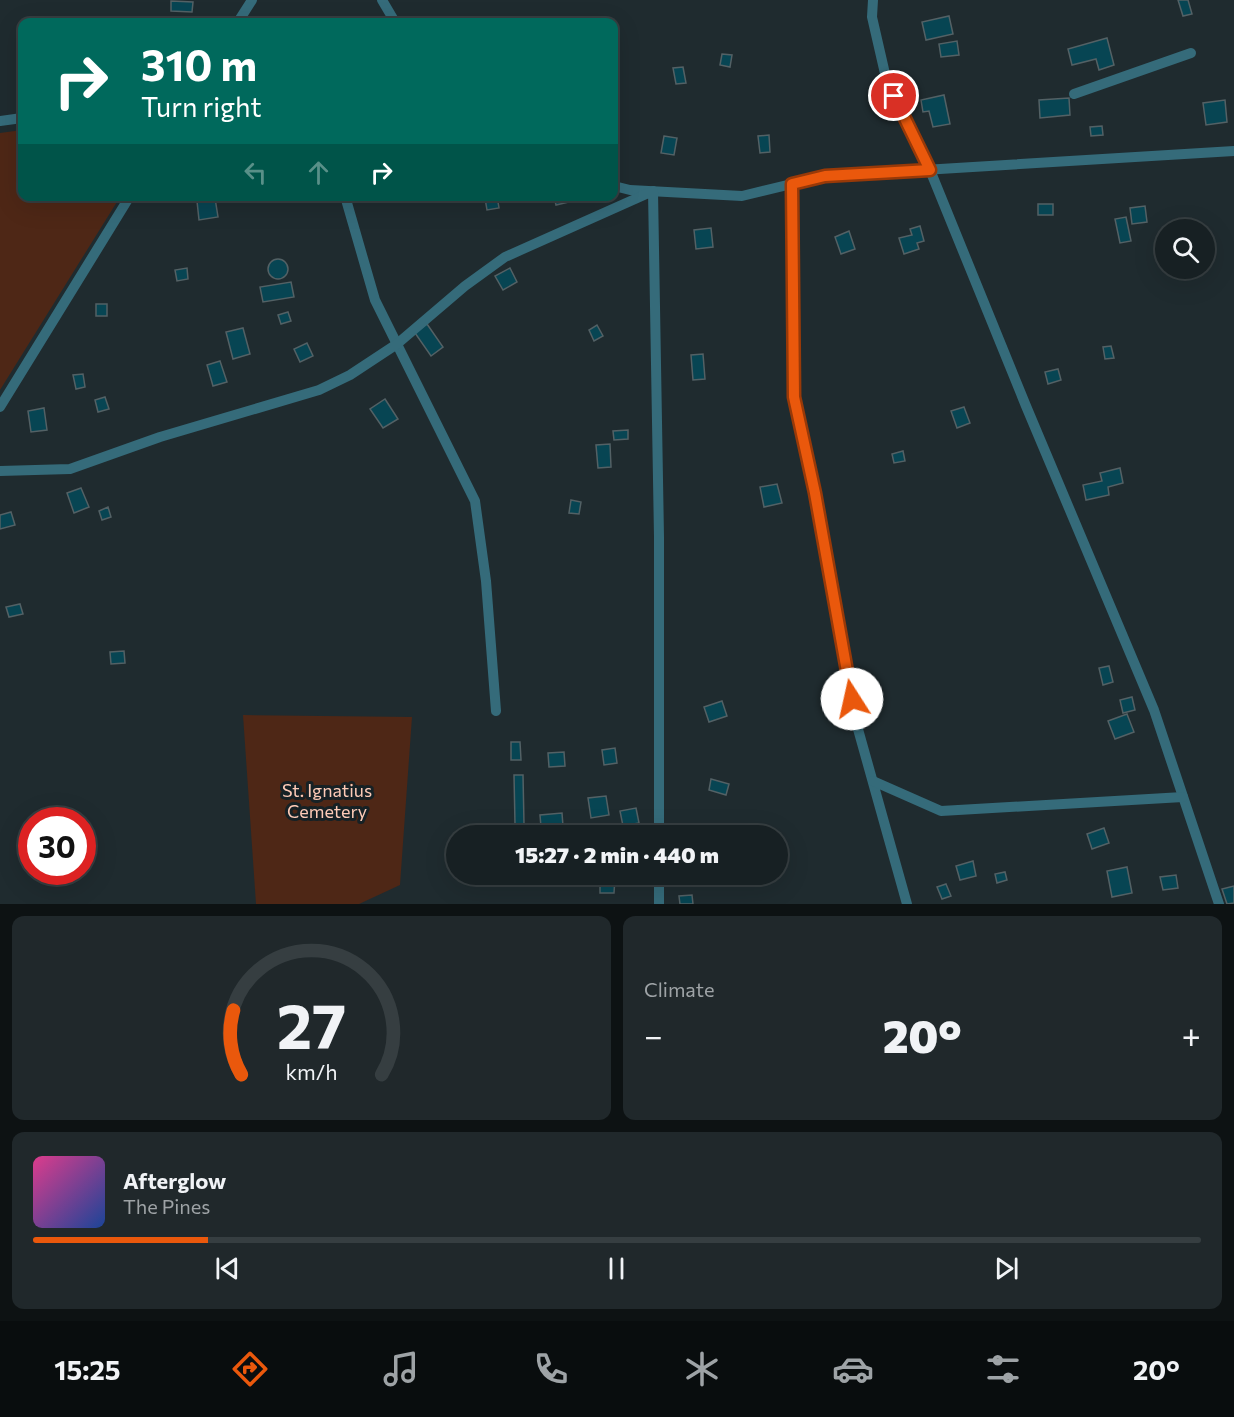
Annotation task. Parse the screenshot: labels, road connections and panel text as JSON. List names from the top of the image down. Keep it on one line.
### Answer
{"parks":["St. Ignatius Cemetery"],"page":{"turn":["310 m","Turn right"],"limit":"30","trip":"15:27 · 2 min · 440 m","tile":"Climate","heat":["−","20°","+"],"song":["Afterglow","The Pines"],"tabs":["15:25","20°"],"gauge":["27","km/h"]}}
